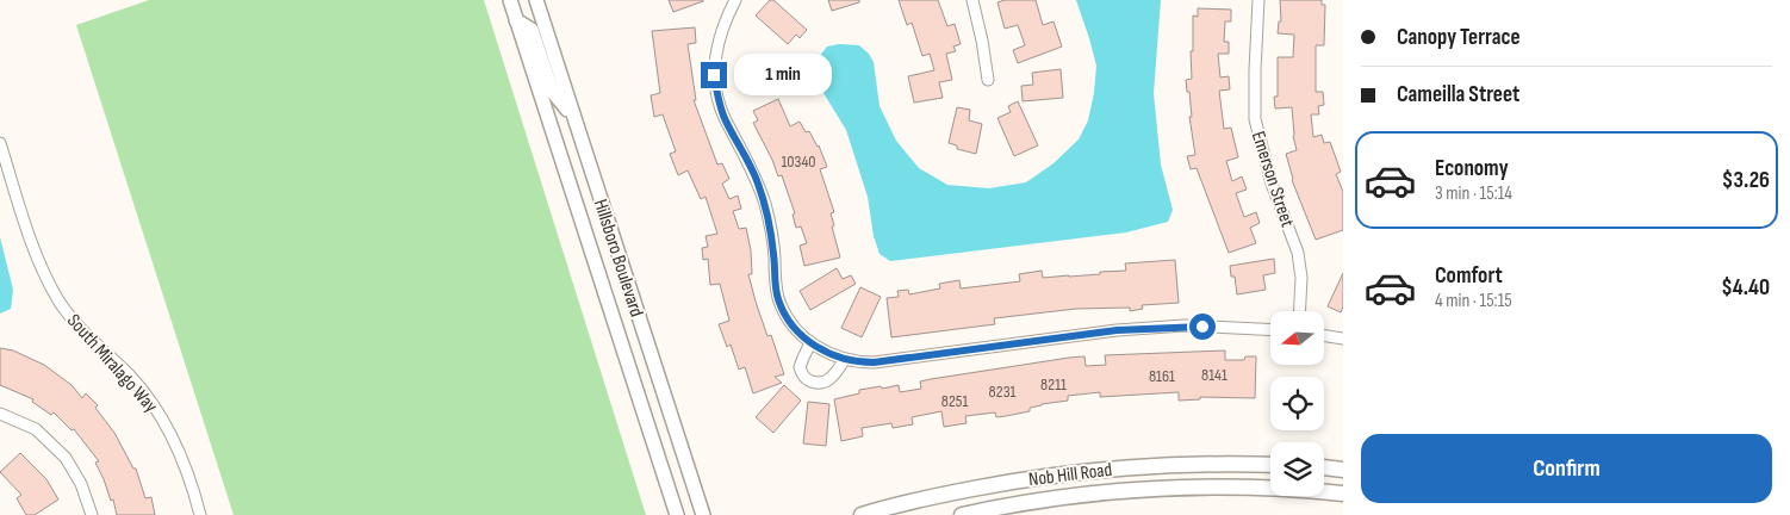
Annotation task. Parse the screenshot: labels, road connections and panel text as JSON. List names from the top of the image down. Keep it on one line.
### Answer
{"streets":{"main road":["Nob Hill Road"],"street":["Emerson Street","Hillsboro Boulevard","South Miralago Way"]},"house_numbers":["10340","8141","8161","8211","8231","8251"],"north":"left","page":{"banner":["Canopy Terrace","Cameilla Street"],"bubble":"1 min","list":[{"name":"Economy","note":"3 min · 15:14","value":"$3.26"},{"name":"Comfort","note":"4 min · 15:15","value":"$4.40"}],"buttons":"Confirm"}}
